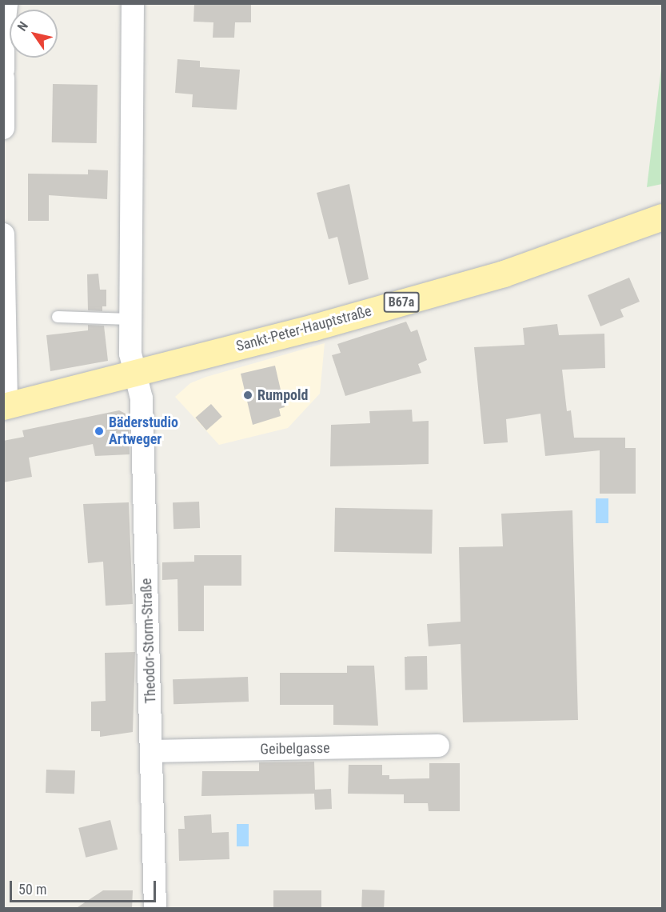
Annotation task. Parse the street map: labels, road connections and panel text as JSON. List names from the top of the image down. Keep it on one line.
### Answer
{"streets":{"main road":["B67a","Sankt-Peter-Hauptstraße"],"street":["Theodor-Storm-Straße","Geibelgasse"]},"crossings":[["Sankt-Peter-Hauptstraße","Theodor-Storm-Straße"],["Theodor-Storm-Straße","Geibelgasse"]],"places":["Rumpold","Bäderstudio Artweger"],"scale_bar":"50 m","north":"top left"}
